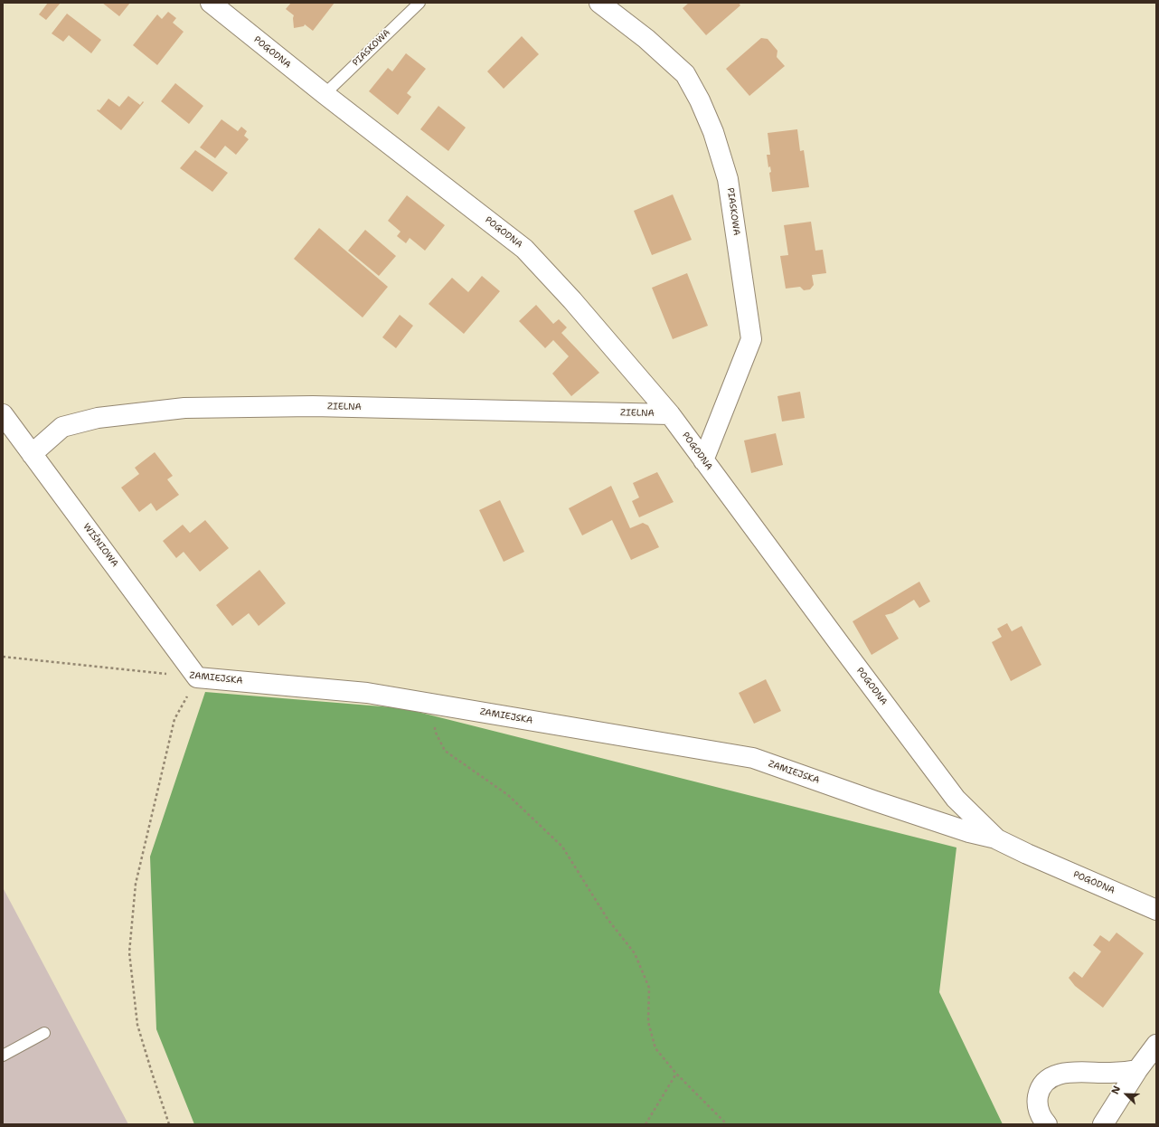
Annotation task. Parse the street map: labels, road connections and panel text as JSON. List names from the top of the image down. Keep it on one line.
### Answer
{"streets":{"street":["PIASKOWA","POGODNA","ZIELNA","WIŚNIOWA","ZAMIEJSKA"]},"crossings":[["PIASKOWA","POGODNA"],["POGODNA","ZIELNA"],["POGODNA","ZAMIEJSKA"],["ZIELNA","WIŚNIOWA"],["WIŚNIOWA","ZAMIEJSKA"]],"north":"top left"}
